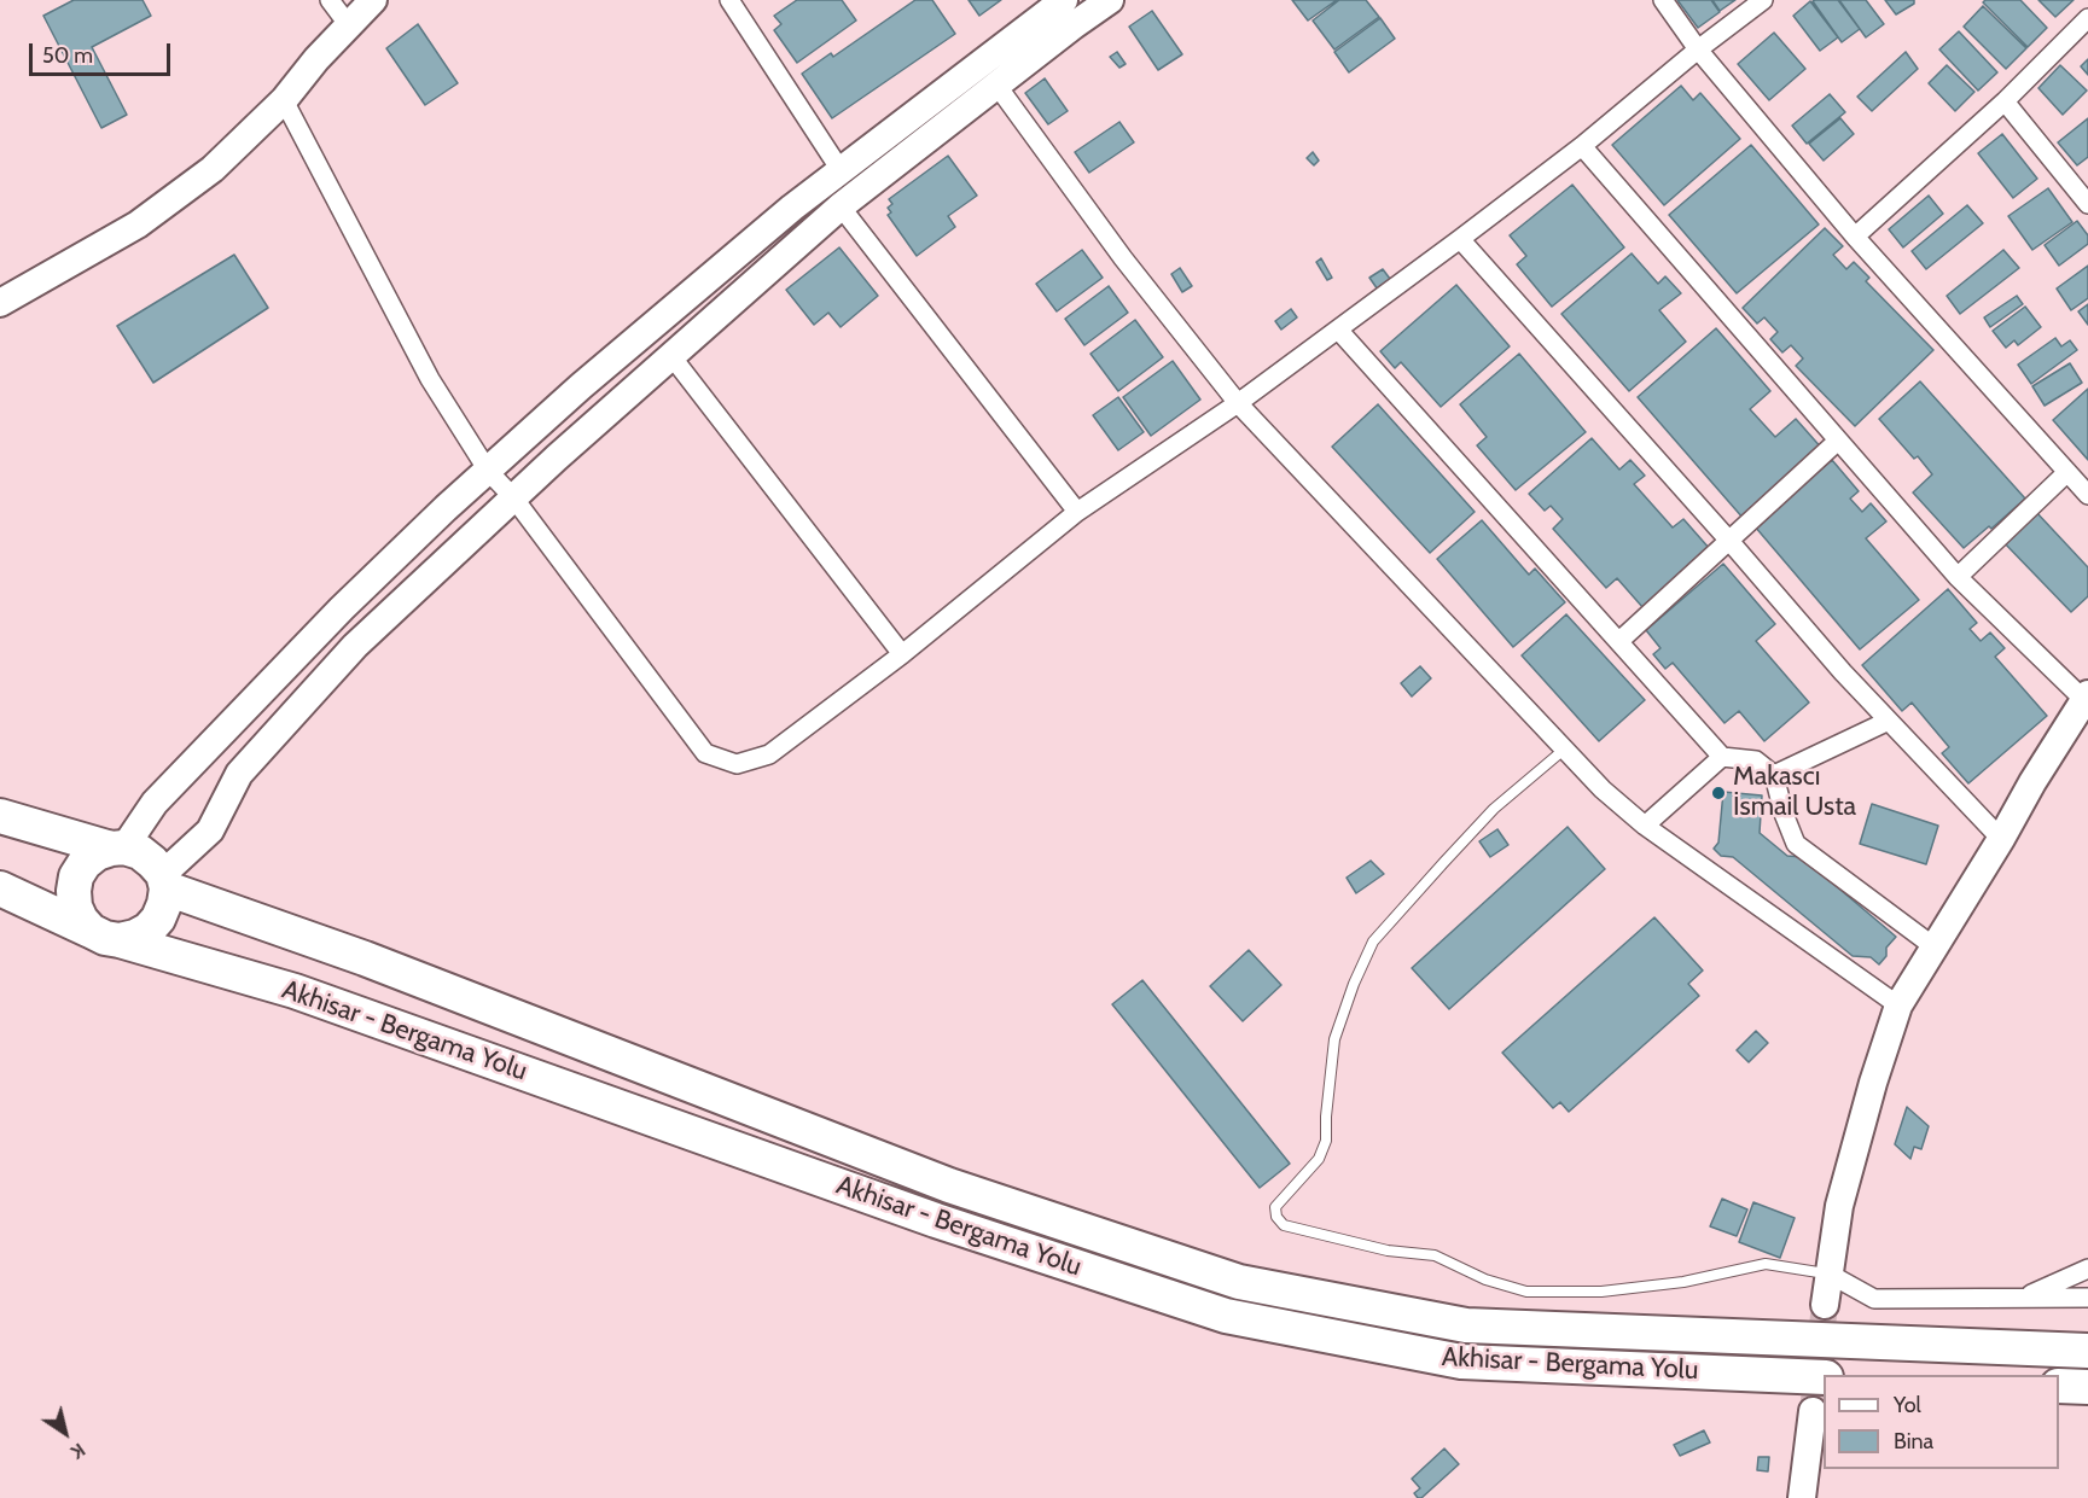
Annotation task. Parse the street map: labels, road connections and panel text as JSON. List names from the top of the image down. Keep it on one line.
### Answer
{"streets":{"highway":["Akhisar - Bergama Yolu"]},"places":["Makascı İsmail Usta"],"legend":["Yol","Bina"],"scale_bar":"50 m","north":"bottom right"}
